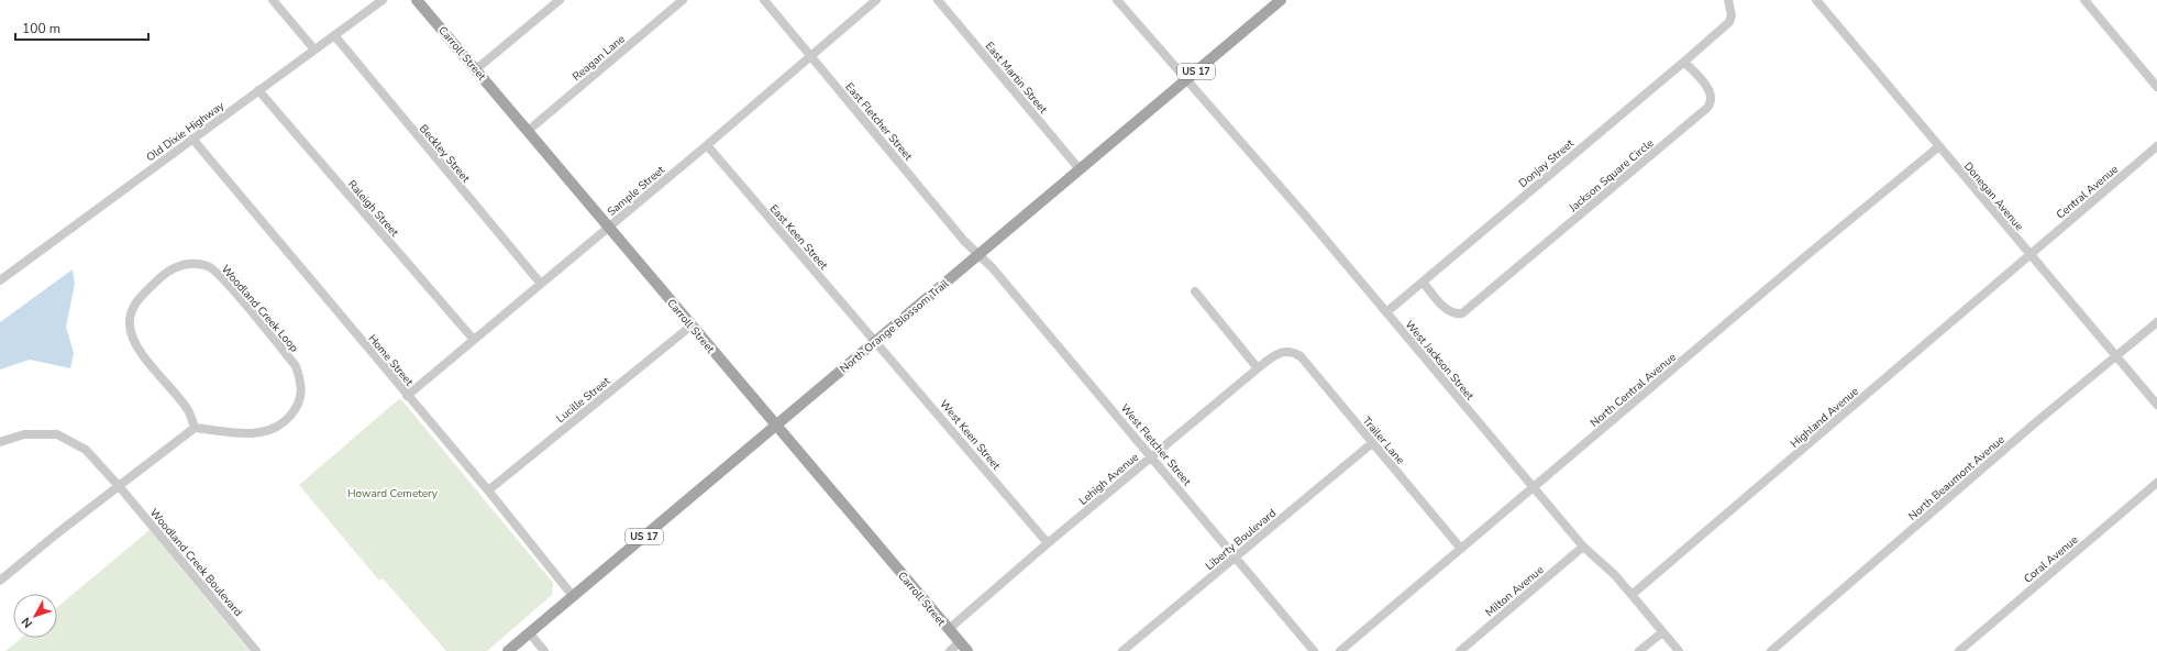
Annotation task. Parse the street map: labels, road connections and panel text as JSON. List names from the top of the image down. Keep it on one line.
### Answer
{"streets":{"main road":["Carroll Street","US 17","North Orange Blossom Trail"],"street":["Reagan Lane","East Martin Street","East Fletcher Street","Old Dixie Highway","Beckley Street","Donjay Street","Jackson Square Circle","Sample Street","Central Avenue","Donegan Avenue","Raleigh Street","East Keen Street","Woodland Creek Loop","Home Street","West Jackson Street","North Central Avenue","Lucille Street","Highland Avenue","West Keen Street","Trailer Lane","West Fletcher Street","North Beaumont Avenue","Lehigh Avenue","Liberty Boulevard","Coral Avenue","Woodland Creek Boulevard","Milton Avenue"]},"crossings":[["Carroll Street","Reagan Lane"],["Carroll Street","Sample Street"],["Carroll Street","North Orange Blossom Trail"],["Carroll Street","Lucille Street"],["Carroll Street","Lehigh Avenue"],["East Martin Street","North Orange Blossom Trail"],["East Fletcher Street","Sample Street"],["East Fletcher Street","North Orange Blossom Trail"],["East Fletcher Street","West Fletcher Street"],["Old Dixie Highway","Beckley Street"],["Old Dixie Highway","Raleigh Street"],["Old Dixie Highway","Home Street"],["Beckley Street","Sample Street"],["Donjay Street","Jackson Square Circle"],["Donjay Street","West Jackson Street"],["Sample Street","Raleigh Street"],["Sample Street","East Keen Street"],["Sample Street","Home Street"],["Central Avenue","Donegan Avenue"],["Central Avenue","Highland Avenue"],["Donegan Avenue","North Central Avenue"],["Donegan Avenue","Highland Avenue"],["Donegan Avenue","North Beaumont Avenue"],["East Keen Street","North Orange Blossom Trail"],["East Keen Street","West Keen Street"],["North Orange Blossom Trail","Home Street"],["North Orange Blossom Trail","West Jackson Street"],["North Orange Blossom Trail","West Keen Street"],["North Orange Blossom Trail","West Fletcher Street"],["Home Street","Lucille Street"],["West Jackson Street","North Central Avenue"],["West Jackson Street","Highland Avenue"],["West Jackson Street","Milton Avenue"],["North Central Avenue","Trailer Lane"],["West Keen Street","Lehigh Avenue"],["Trailer Lane","Lehigh Avenue"],["Trailer Lane","Liberty Boulevard"],["West Fletcher Street","Lehigh Avenue"],["West Fletcher Street","Liberty Boulevard"]],"parks":["Howard Cemetery"],"scale_bar":"100 m","north":"bottom left"}
